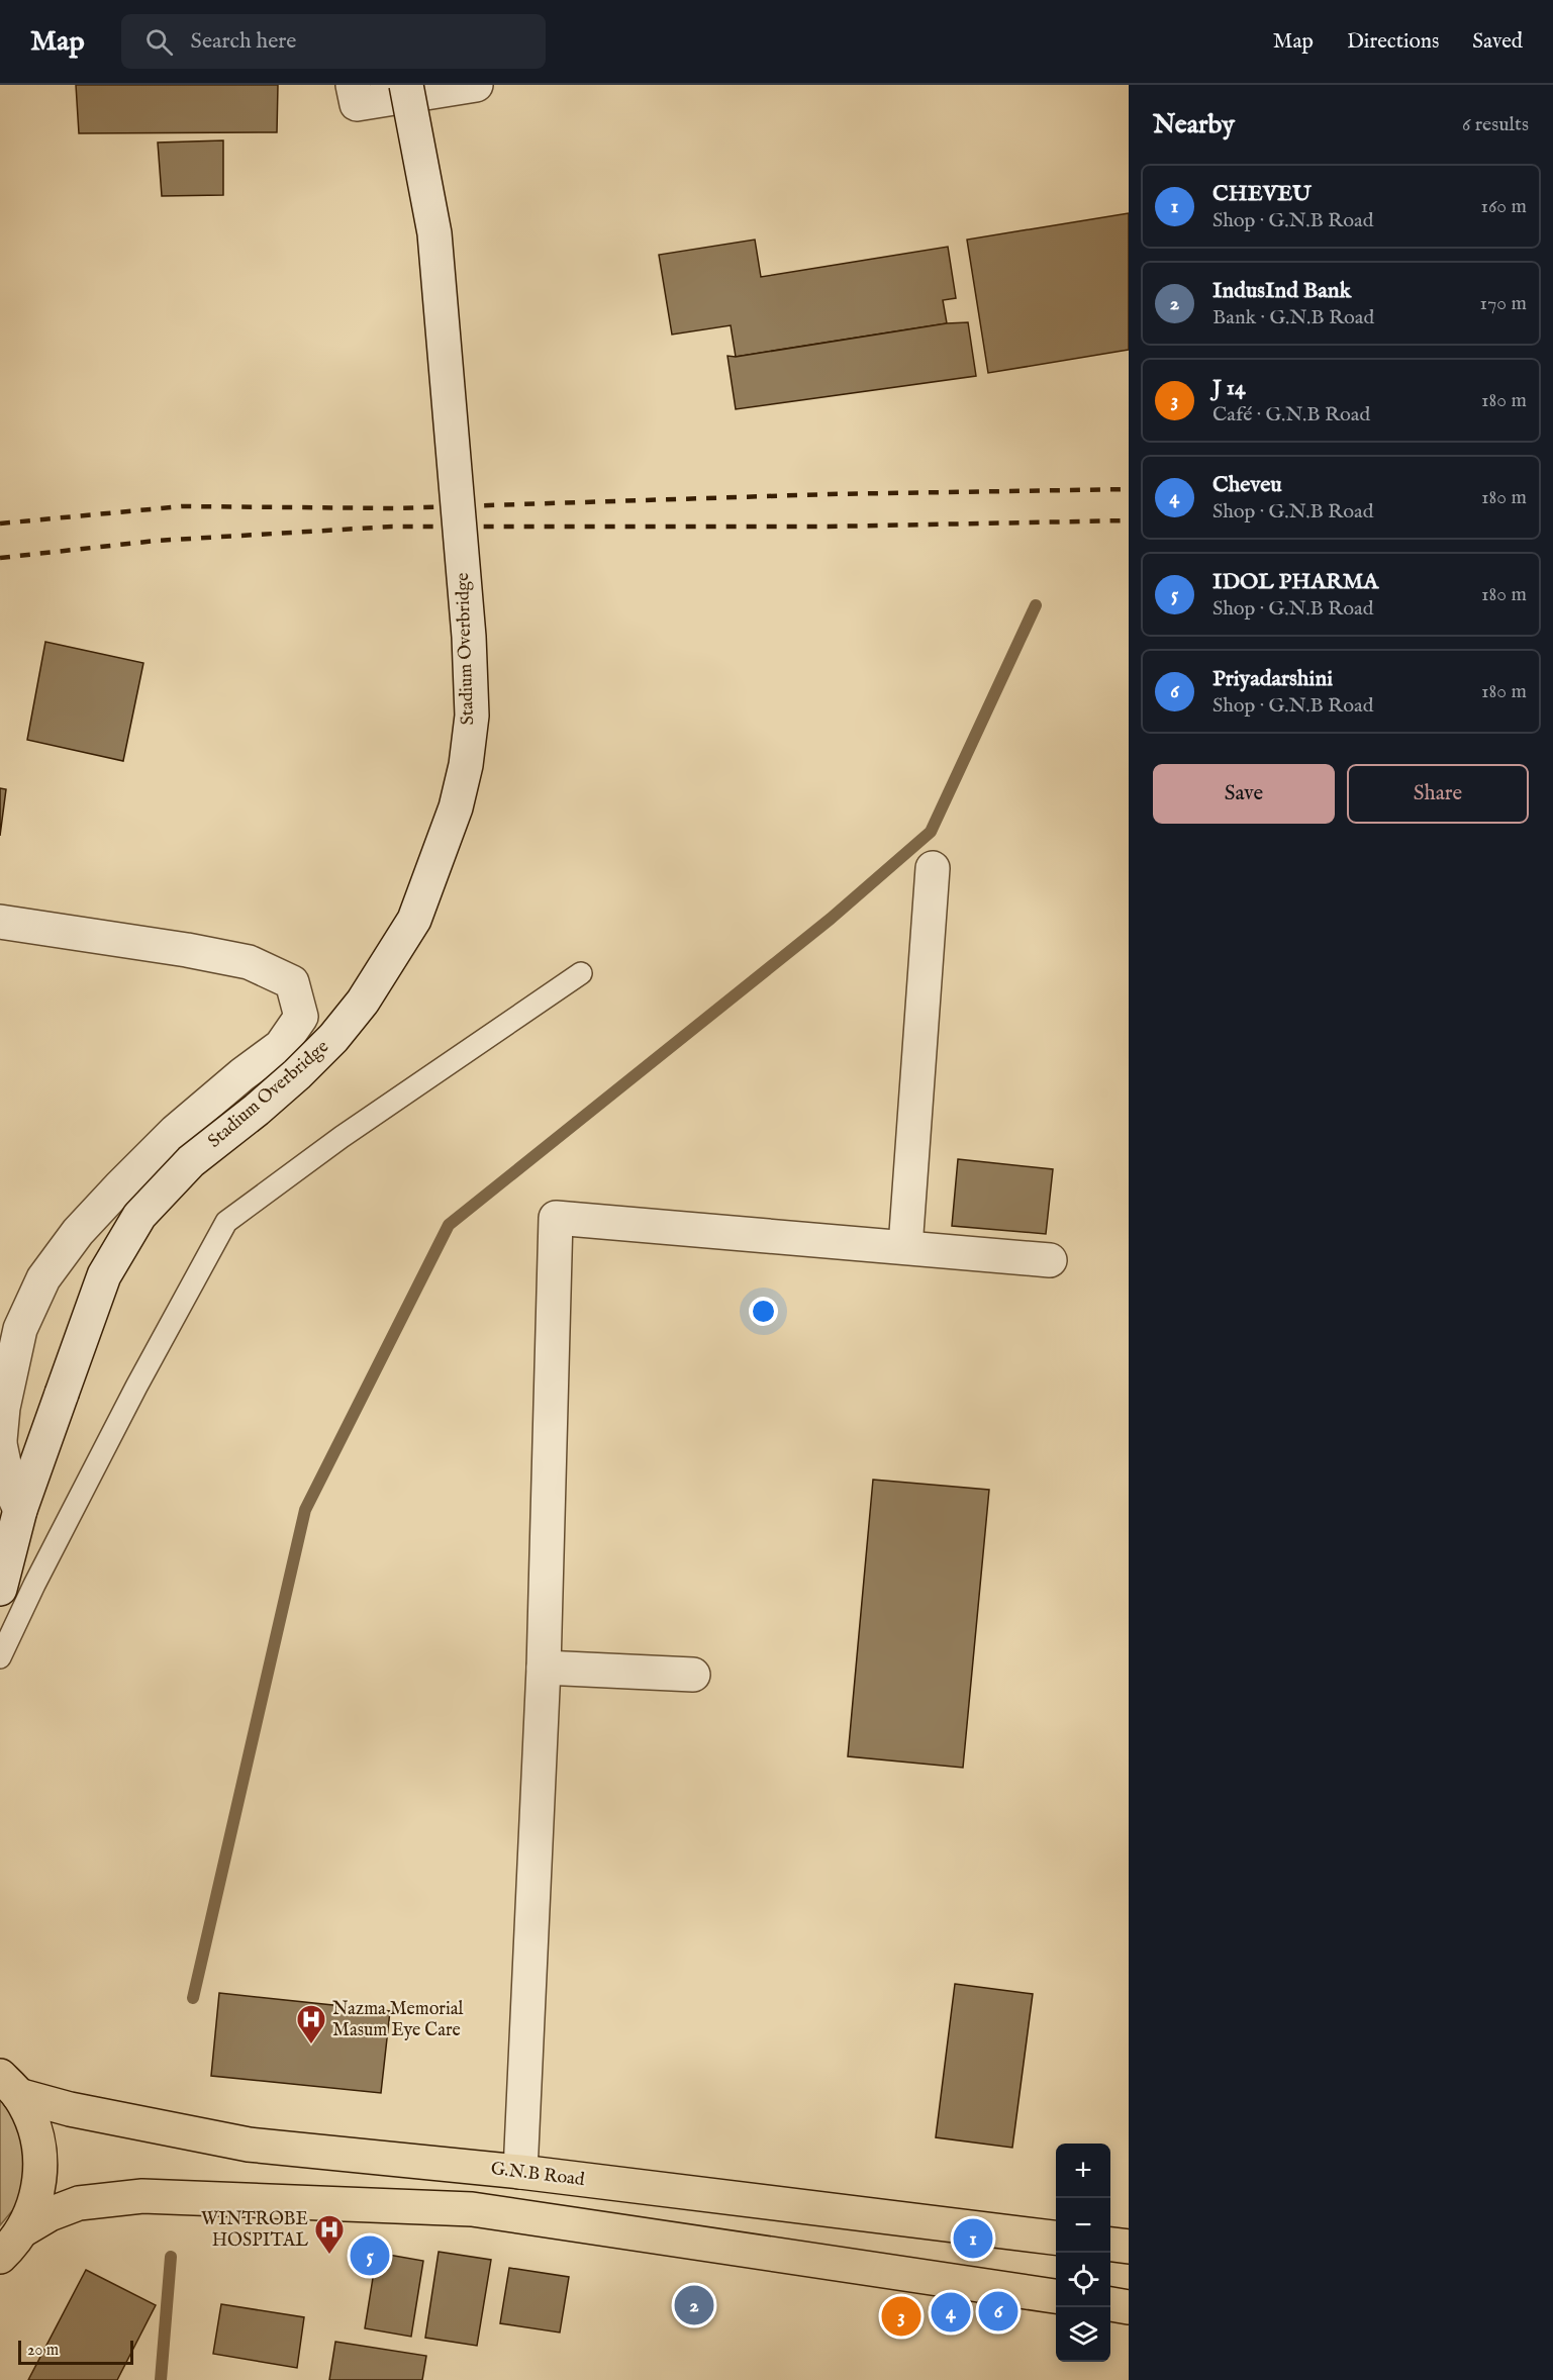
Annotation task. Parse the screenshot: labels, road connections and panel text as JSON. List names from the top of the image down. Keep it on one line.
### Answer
{"streets":{"main road":["G.N.B Road"],"street":["Stadium Overbridge"]},"places":{"hospital":["Nazma Memorial Masum Eye Care","WINTROBE HOSPITAL"]},"scale_bar":"20 m","page":{"header":"Map","search":"Search here","nav":["Map","Directions","Saved"],"heading":["Nearby","6 results"],"list":[{"mark":"1","name":"CHEVEU","note":"Shop · G.N.B Road","value":"160 m"},{"mark":"2","name":"IndusInd Bank","note":"Bank · G.N.B Road","value":"170 m"},{"mark":"3","name":"J 14","note":"Café · G.N.B Road","value":"180 m"},{"mark":"4","name":"Cheveu","note":"Shop · G.N.B Road","value":"180 m"},{"mark":"5","name":"IDOL PHARMA","note":"Shop · G.N.B Road","value":"180 m"},{"mark":"6","name":"Priyadarshini","note":"Shop · G.N.B Road","value":"180 m"}],"buttons":["Save","Share"],"map_buttons":["+","−"],"pins":["1","5","2","6","4","3"],"scale":"20 m"}}
